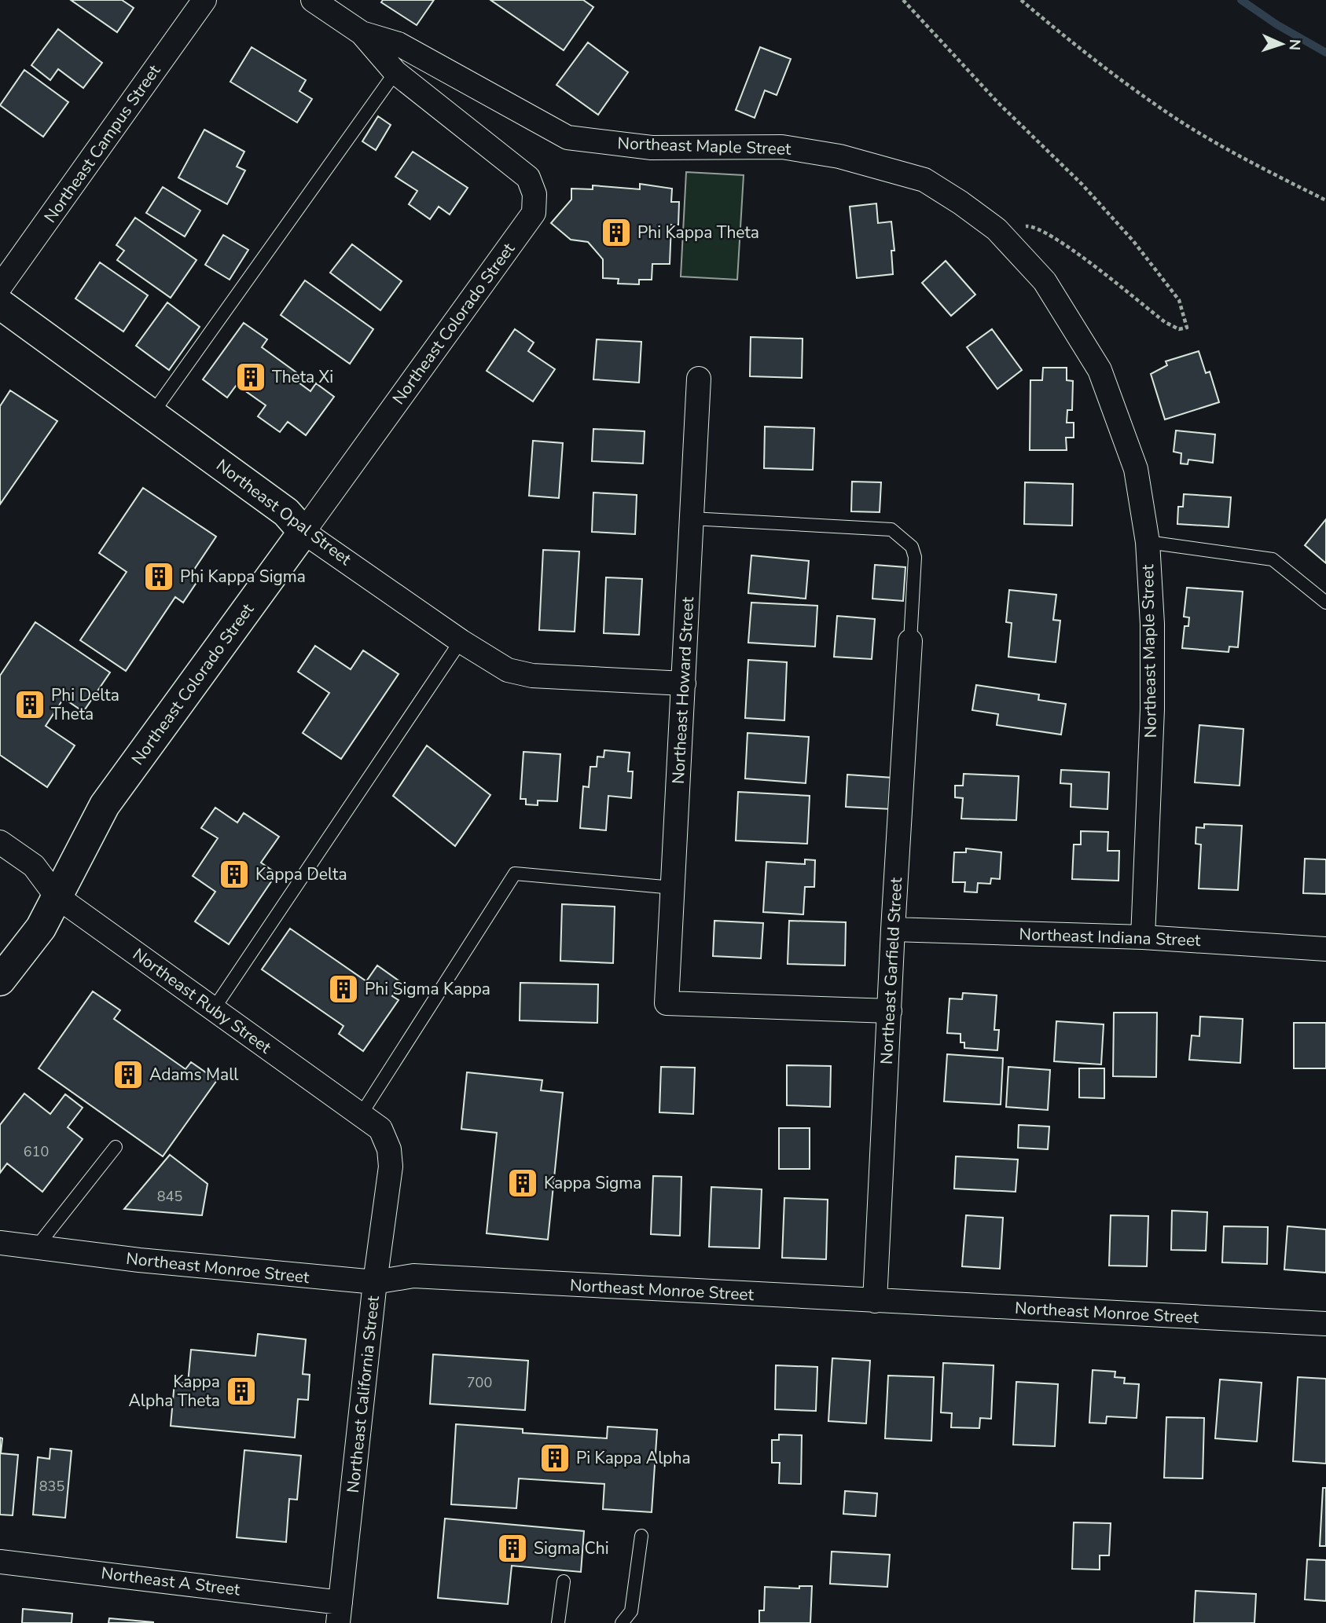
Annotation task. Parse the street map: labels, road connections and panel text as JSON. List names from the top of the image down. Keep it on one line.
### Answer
{"streets":{"street":["Northeast Campus Street","Northeast Maple Street","Northeast Colorado Street","Northeast Opal Street","Northeast Howard Street","Northeast Indiana Street","Northeast Garfield Street","Northeast Ruby Street","Northeast Monroe Street","Northeast California Street","Northeast A Street"]},"crossings":[["Northeast Maple Street","Northeast Colorado Street"],["Northeast Maple Street","Northeast Indiana Street"],["Northeast Colorado Street","Northeast Opal Street"],["Northeast Colorado Street","Northeast Ruby Street"],["Northeast Opal Street","Northeast Howard Street"],["Northeast Howard Street","Northeast Garfield Street"],["Northeast Indiana Street","Northeast Garfield Street"],["Northeast Garfield Street","Northeast Monroe Street"],["Northeast Ruby Street","Northeast California Street"],["Northeast Monroe Street","Northeast California Street"],["Northeast California Street","Northeast A Street"]],"places":{"building":["Phi Kappa Theta","Theta Xi","Phi Kappa Sigma","Phi Delta Theta","Kappa Delta","Phi Sigma Kappa","Adams Mall","Kappa Sigma","Kappa Alpha Theta","Pi Kappa Alpha","Sigma Chi"]},"house_numbers":["610","845","700","835"],"north":"right"}
